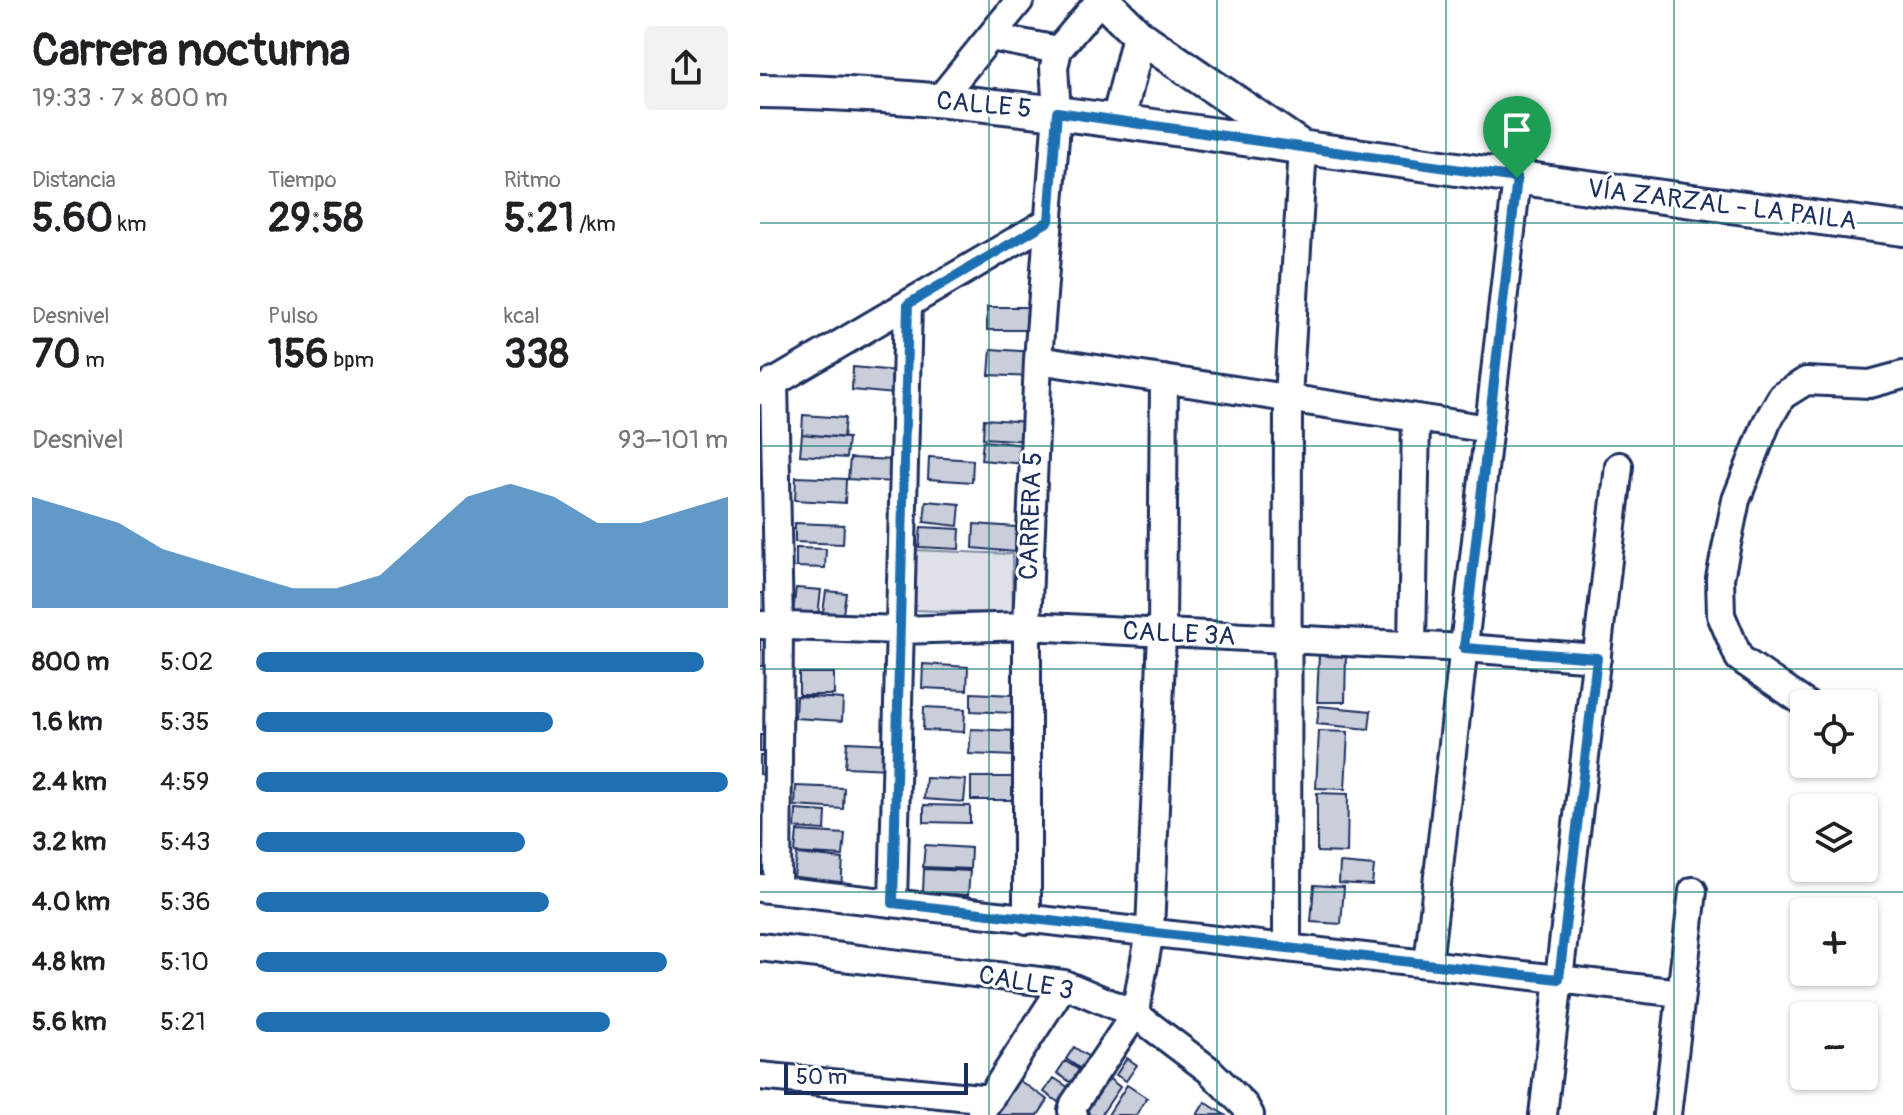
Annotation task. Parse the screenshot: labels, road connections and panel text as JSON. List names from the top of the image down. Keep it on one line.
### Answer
{"streets":{"main road":["CALLE 5","VÍA ZARZAL - LA PAILA"],"street":["CARRERA 5","CALLE 3A","CALLE 3"]},"crossings":[["CALLE 5","VÍA ZARZAL - LA PAILA"],["CALLE 5","CARRERA 5"],["CARRERA 5","CALLE 3A"]],"scale_bar":"50 m","page":{"heading":["Carrera nocturna","19:33 · 7 × 800 m"],"stats":[["Distancia","5.60 km"],["Tiempo","29:58"],["Ritmo","5:21 /km"],["Desnivel","70 m"],["Pulso","156 bpm"],["kcal","338"]],"chart":["Desnivel","93–101 m"],"list":[{"name":"800 m","note":"5:02"},{"name":"1.6 km","note":"5:35"},{"name":"2.4 km","note":"4:59"},{"name":"3.2 km","note":"5:43"},{"name":"4.0 km","note":"5:36"},{"name":"4.8 km","note":"5:10"},{"name":"5.6 km","note":"5:21"}],"map_buttons":["+","−"],"scale":"50 m"}}
